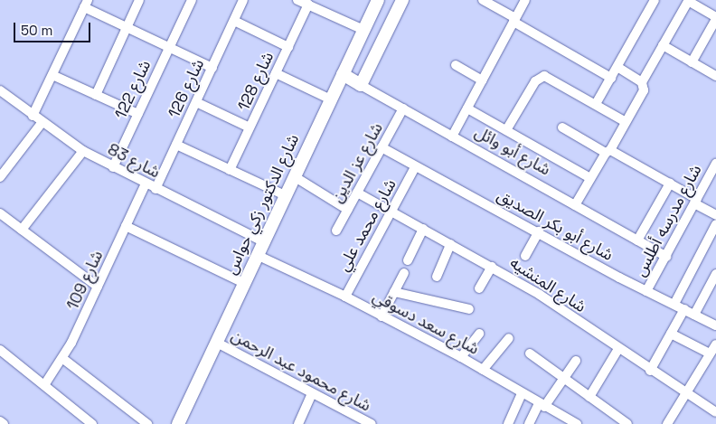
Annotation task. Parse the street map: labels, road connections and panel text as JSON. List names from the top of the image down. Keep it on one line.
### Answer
{"streets":{"street":["شارع 128","شارع 126","شارع 122","شارع أبو وائل","شارع 83","شارع عز الدين","شارع الدكتور زكي حواس","شارع مدرسه أطلس","شارع محمد علي","شارع أبو بكر الصديق","شارع 109","شارع المنشيه","شارع سعد دسوقي","شارع محمود عبد الرحمن"]},"crossings":[["شارع 126","شارع 83"],["شارع 122","شارع 83"],["شارع أبو وائل","شارع عز الدين"],["شارع أبو وائل","شارع الدكتور زكي حواس"],["شارع أبو وائل","شارع مدرسه أطلس"],["شارع 83","شارع الدكتور زكي حواس"],["شارع 83","شارع 109"],["شارع عز الدين","شارع أبو بكر الصديق"],["شارع عز الدين","شارع المنشيه"],["شارع الدكتور زكي حواس","شارع سعد دسوقي"],["شارع الدكتور زكي حواس","شارع محمود عبد الرحمن"],["شارع مدرسه أطلس","شارع أبو بكر الصديق"],["شارع محمد علي","شارع أبو بكر الصديق"],["شارع محمد علي","شارع المنشيه"],["شارع محمد علي","شارع سعد دسوقي"]],"scale_bar":"50 m"}
